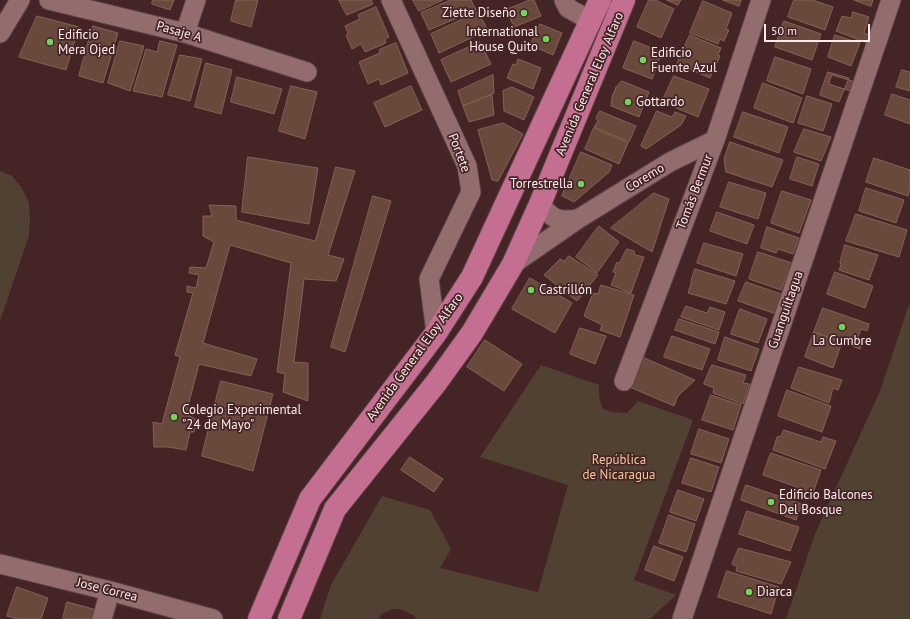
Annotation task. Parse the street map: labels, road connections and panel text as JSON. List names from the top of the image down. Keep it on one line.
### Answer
{"streets":{"main road":["Avenida General Eloy Alfaro"],"street":["Pasaje A","Portete","Coremo","Tomás Bermur","Guanguiltagua","Jose Correa"]},"crossings":[["Avenida General Eloy Alfaro","Portete"],["Avenida General Eloy Alfaro","Coremo"],["Coremo","Tomás Bermur"]],"parks":["República de Nicaragua"],"places":["Ziette Diseño","International House Quito","Edificio Mera Ojed","Edificio Fuente Azul","Gottardo","Torrestrella","Castrillón","La Cumbre","Colegio Experimental \"24 de Mayo\"","Edificio Balcones Del Bosque","Diarca"],"scale_bar":"50 m"}
